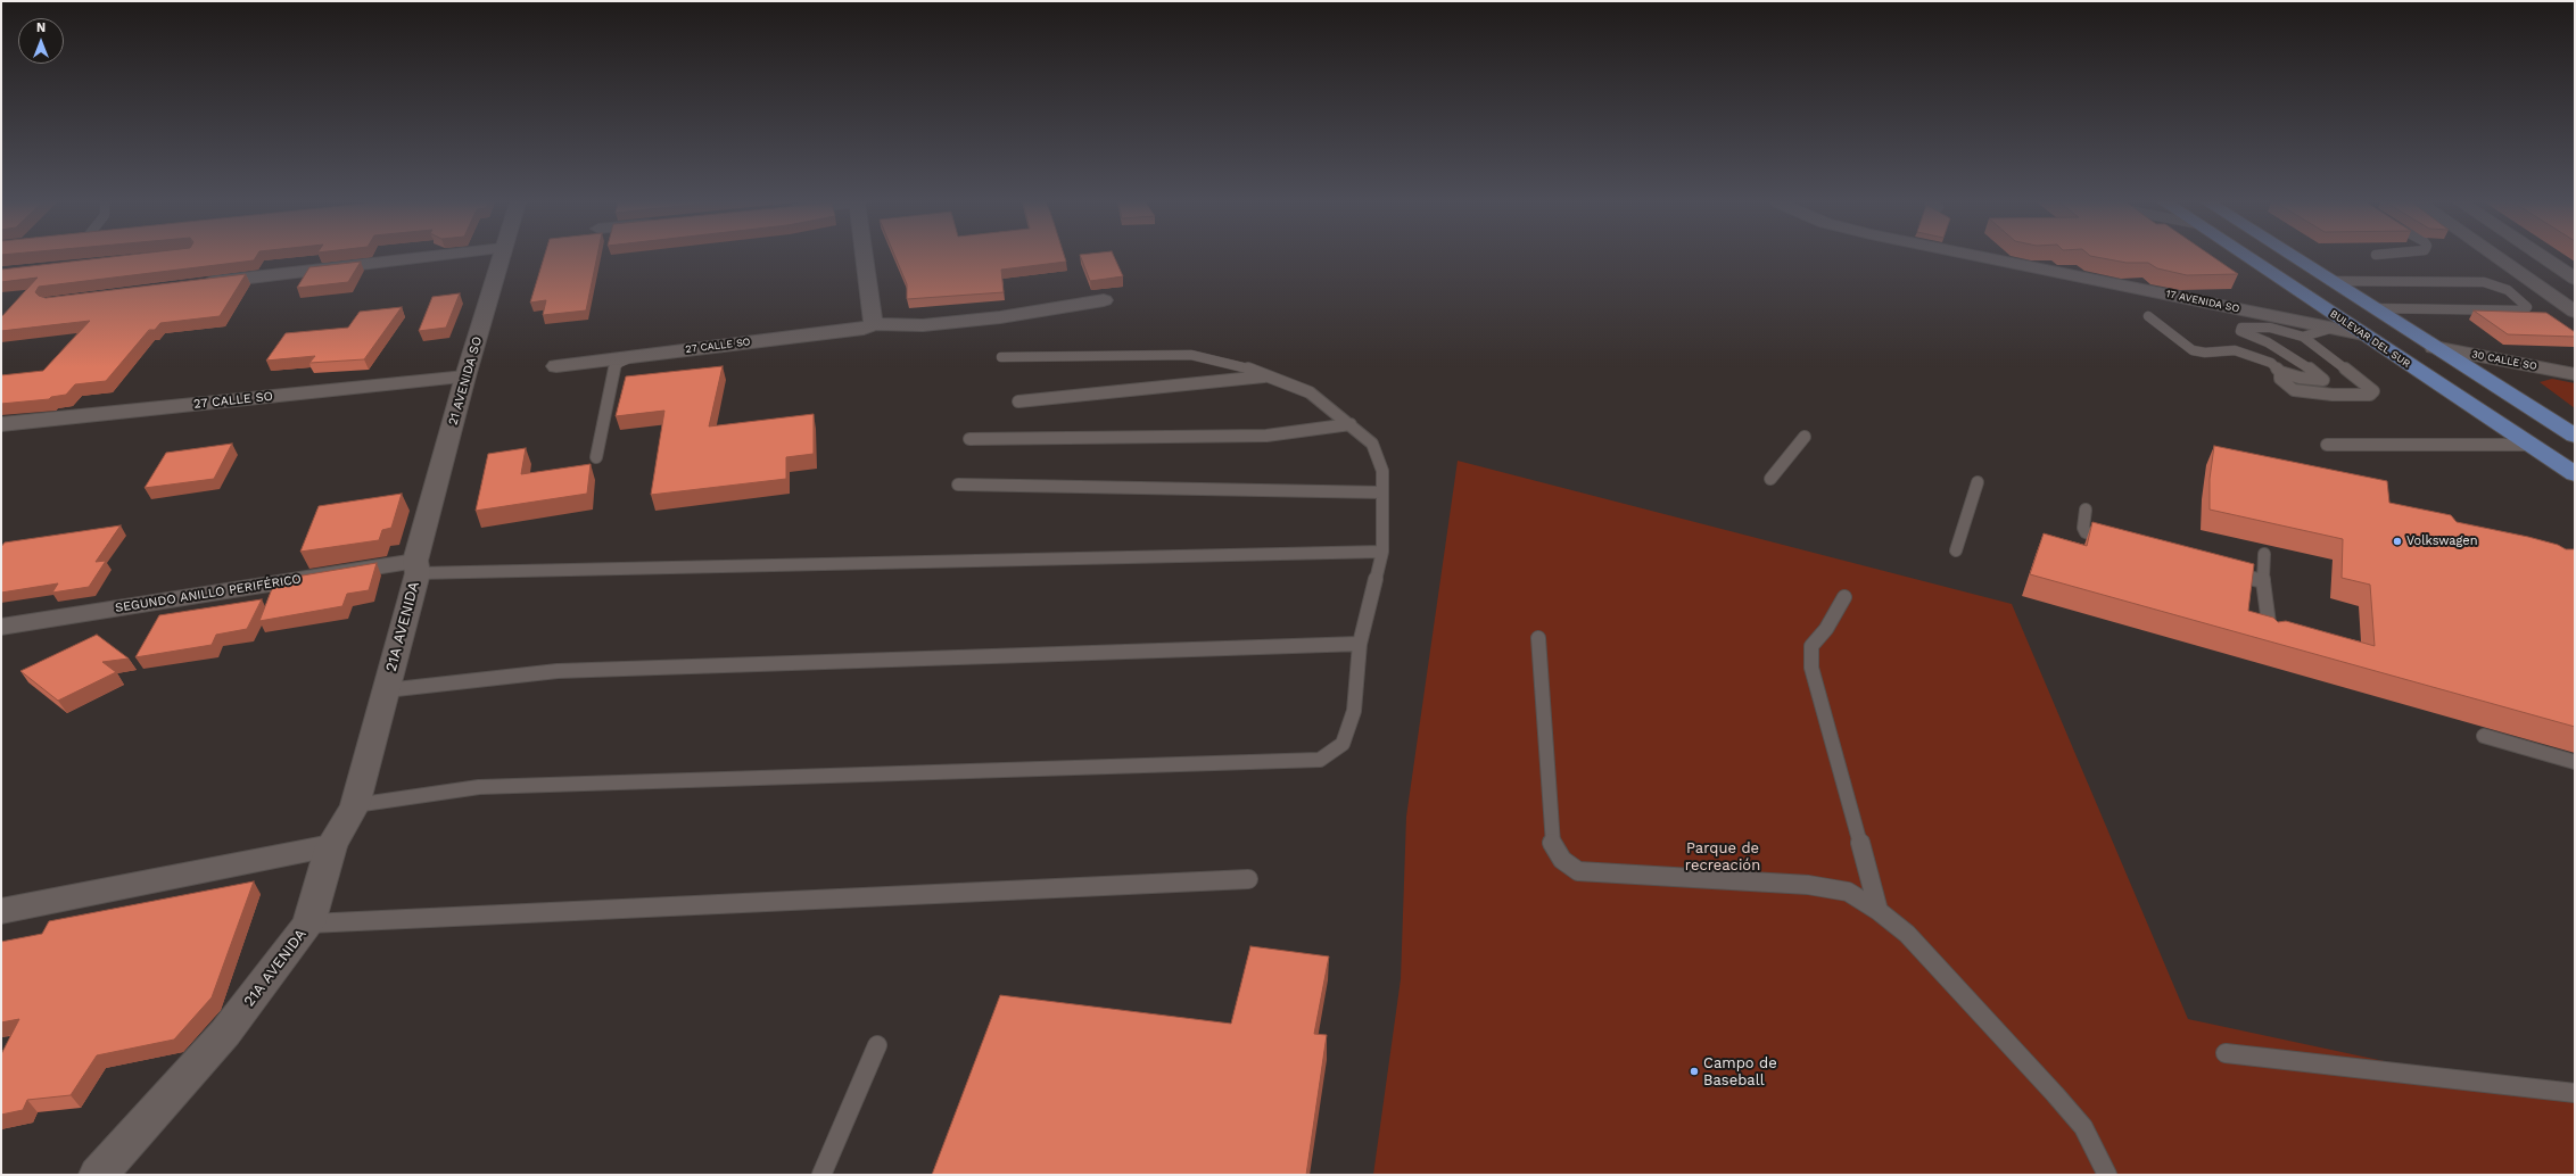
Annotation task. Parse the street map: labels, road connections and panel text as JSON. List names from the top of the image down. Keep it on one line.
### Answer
{"streets":{"highway":["BULEVAR DEL SUR"],"street":["17 AVENIDA SO","27 CALLE SO","30 CALLE SO","21 AVENIDA SO","SEGUNDO ANILLO PERIFÉRICO","21A AVENIDA"]},"crossings":[["17 AVENIDA SO","BULEVAR DEL SUR"],["27 CALLE SO","21 AVENIDA SO"],["21 AVENIDA SO","SEGUNDO ANILLO PERIFÉRICO"],["21 AVENIDA SO","21A AVENIDA"],["SEGUNDO ANILLO PERIFÉRICO","21A AVENIDA"]],"parks":["Parque de recreación"],"places":["Volkswagen","Campo de Baseball"],"north":"top"}
